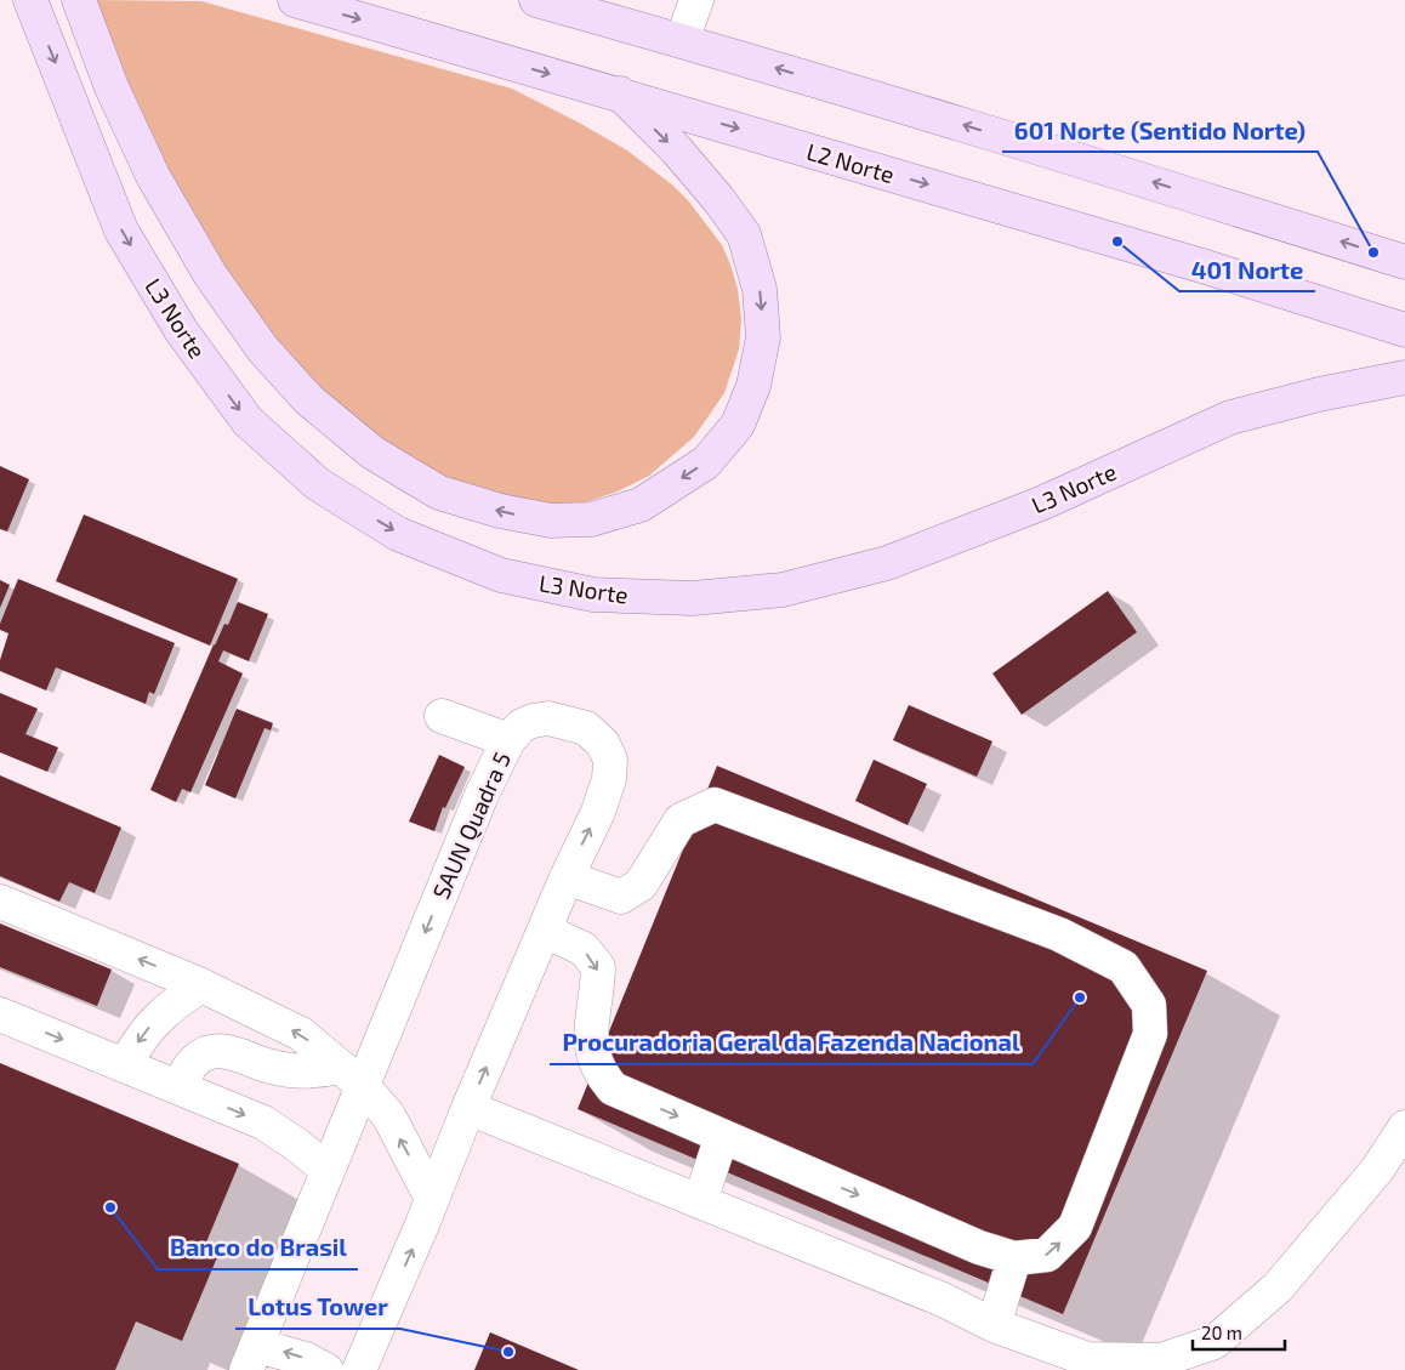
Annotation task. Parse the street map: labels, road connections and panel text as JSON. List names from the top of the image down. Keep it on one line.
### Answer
{"streets":{"main road":["L2 Norte","L3 Norte"],"street":["SAUN Quadra 5"]},"one_way":["L3 Norte"],"places":["401 Norte","601 Norte (Sentido Norte)","Procuradoria Geral da Fazenda Nacional","Banco do Brasil","Lotus Tower"],"scale_bar":"20 m"}
